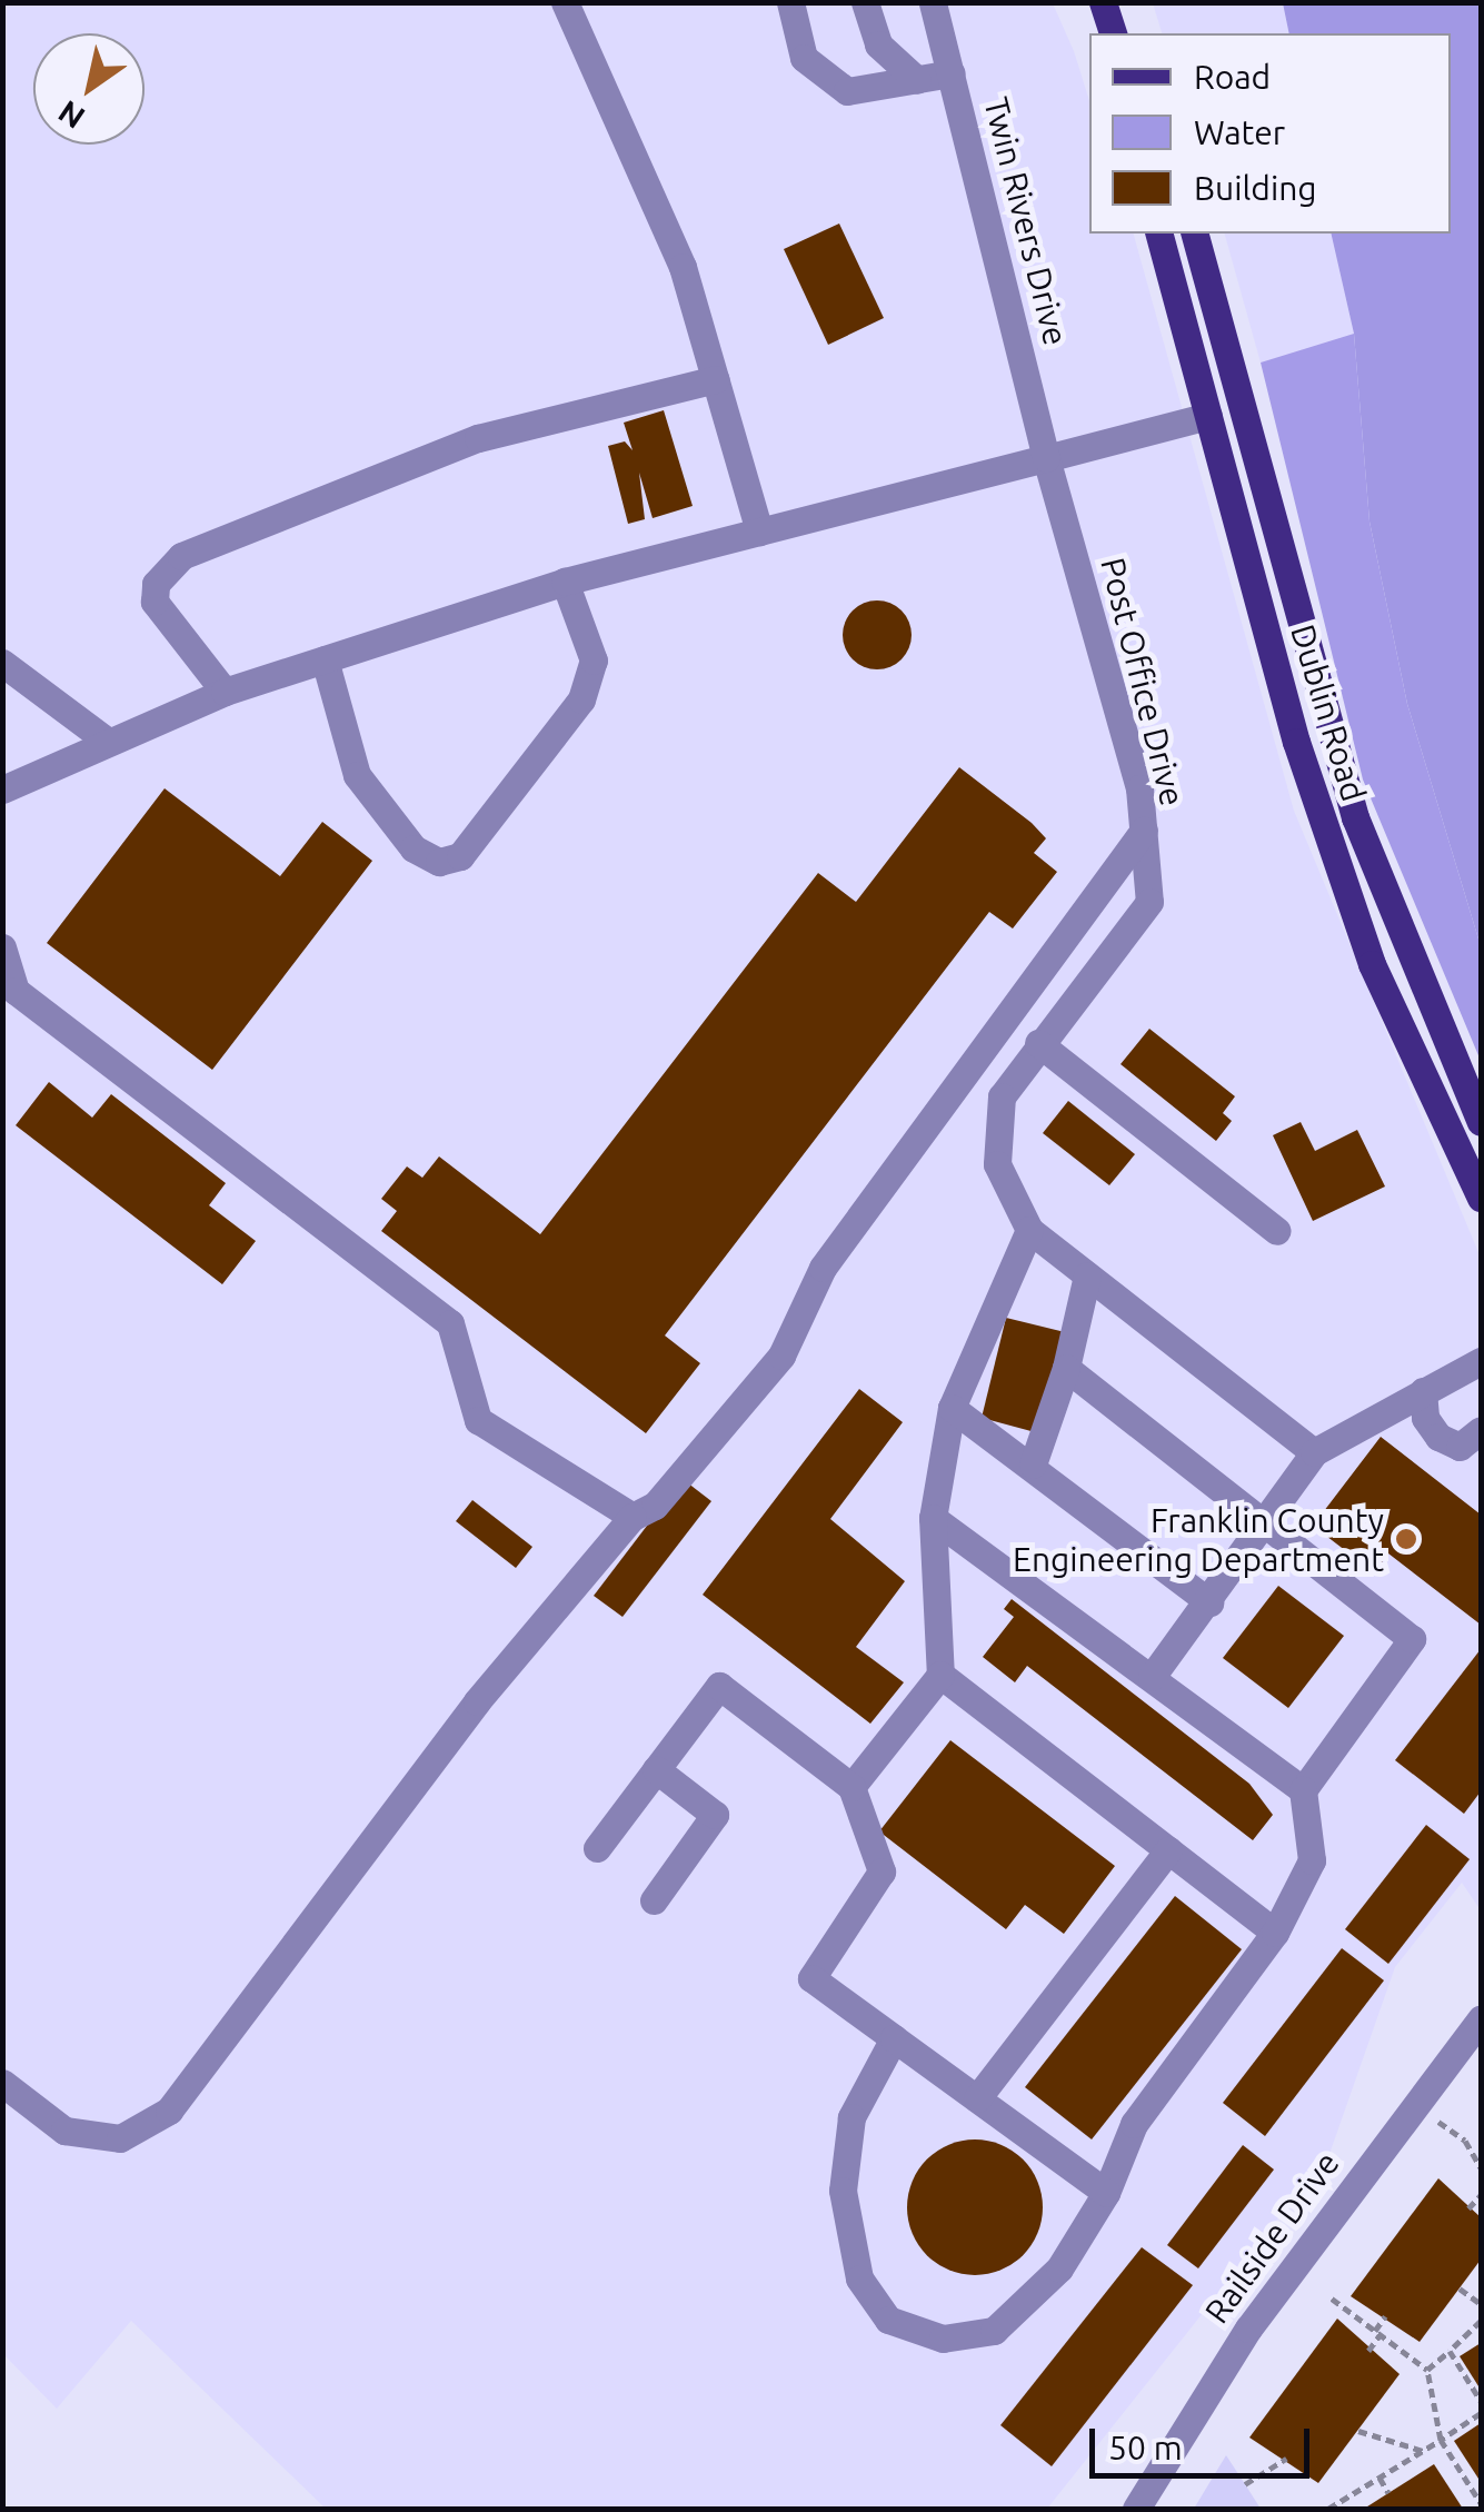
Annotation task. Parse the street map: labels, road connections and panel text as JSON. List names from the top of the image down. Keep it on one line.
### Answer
{"streets":{"main road":["Dublin Road"],"street":["Twin Rivers Drive","Post Office Drive","Railside Drive"]},"crossings":[["Twin Rivers Drive","Post Office Drive"]],"places":["Franklin County Engineering Department"],"legend":["Road","Water","Building"],"scale_bar":"50 m","north":"bottom left"}
